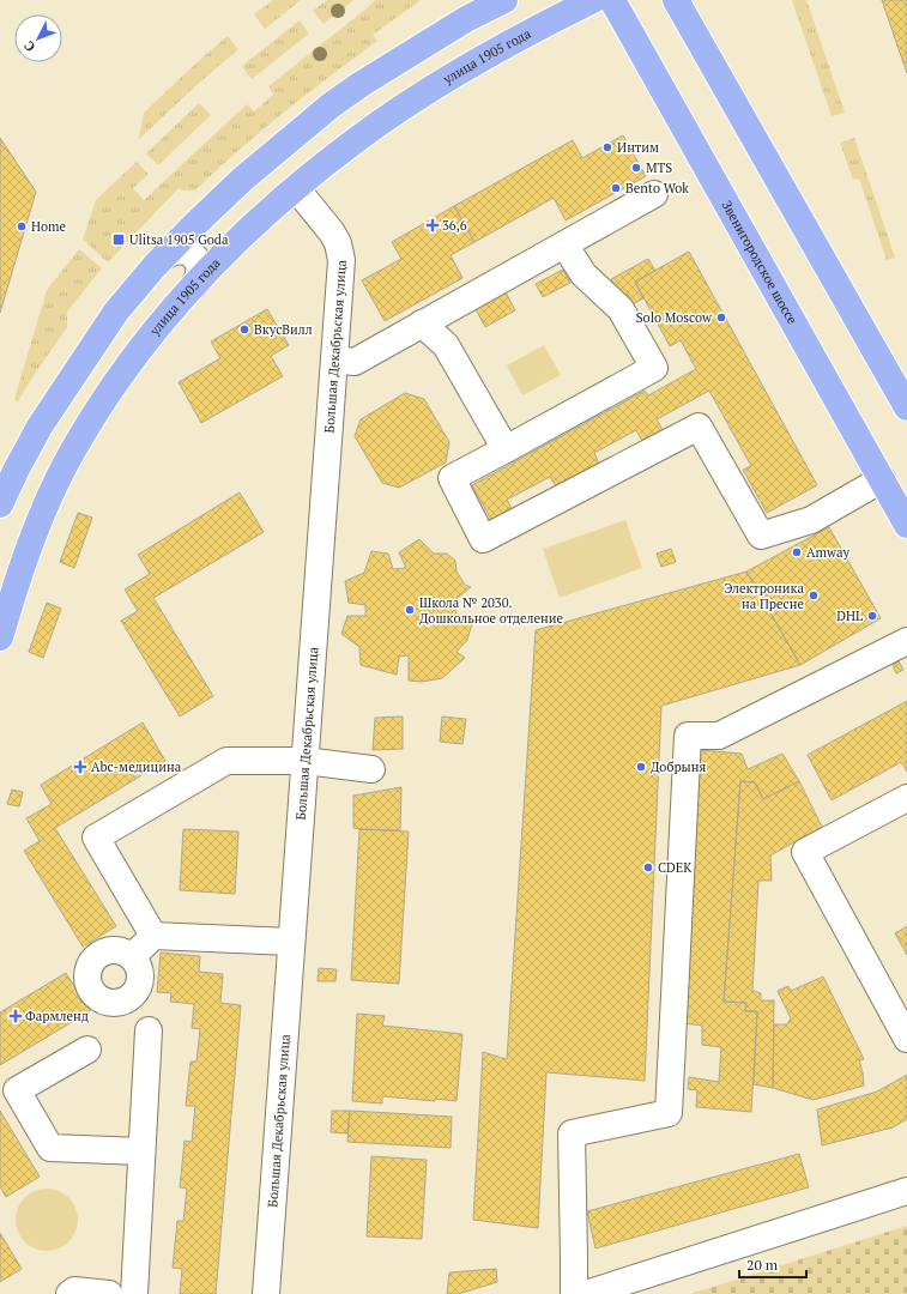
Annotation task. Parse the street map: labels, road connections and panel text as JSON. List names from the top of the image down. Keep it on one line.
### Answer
{"streets":{"main road":["улица 1905 года","Звенигородское шоссе"],"street":["Большая Декабрьская улица"]},"crossings":[["улица 1905 года","Большая Декабрьская улица"]],"places":{"other":["Интим","MTS","Bento Wok","Home","Solo Moscow","ВкусВилл","Amway","Электроника на Пресне","Школа № 2030. Дошкольное отделение","DHL","Добрыня","CDEK"],"health":["36,6","Abc-медицина","Фармленд"],"transit":["Ulitsa 1905 Goda"]},"scale_bar":"20 m","north":"bottom left"}
